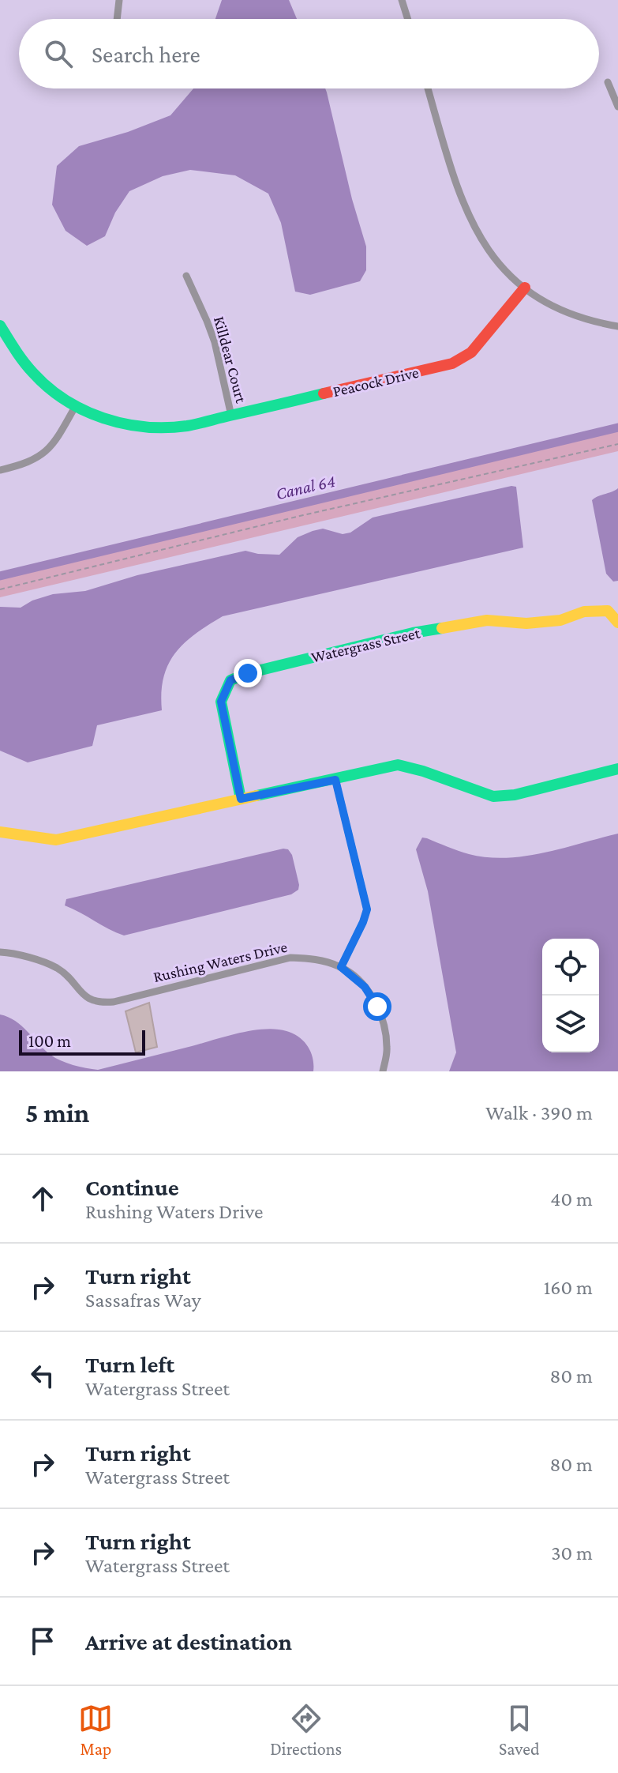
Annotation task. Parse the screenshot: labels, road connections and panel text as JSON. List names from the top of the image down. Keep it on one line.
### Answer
{"streets":{"street":["Killdear Court","Peacock Drive","Watergrass Street","Rushing Waters Drive"]},"crossings":[["Killdear Court","Peacock Drive"]],"water":["Canal 64"],"scale_bar":"100 m","page":{"search":"Search here","scale":"100 m","heading":["5 min","Walk · 390 m"],"list":[["Continue","Rushing Waters Drive","40 m"],["Turn right","Sassafras Way","160 m"],["Turn left","Watergrass Street","80 m"],["Turn right","Watergrass Street","80 m"],["Turn right","Watergrass Street","30 m"],"Arrive at destination"],"nav":["Map","Directions","Saved"]}}
